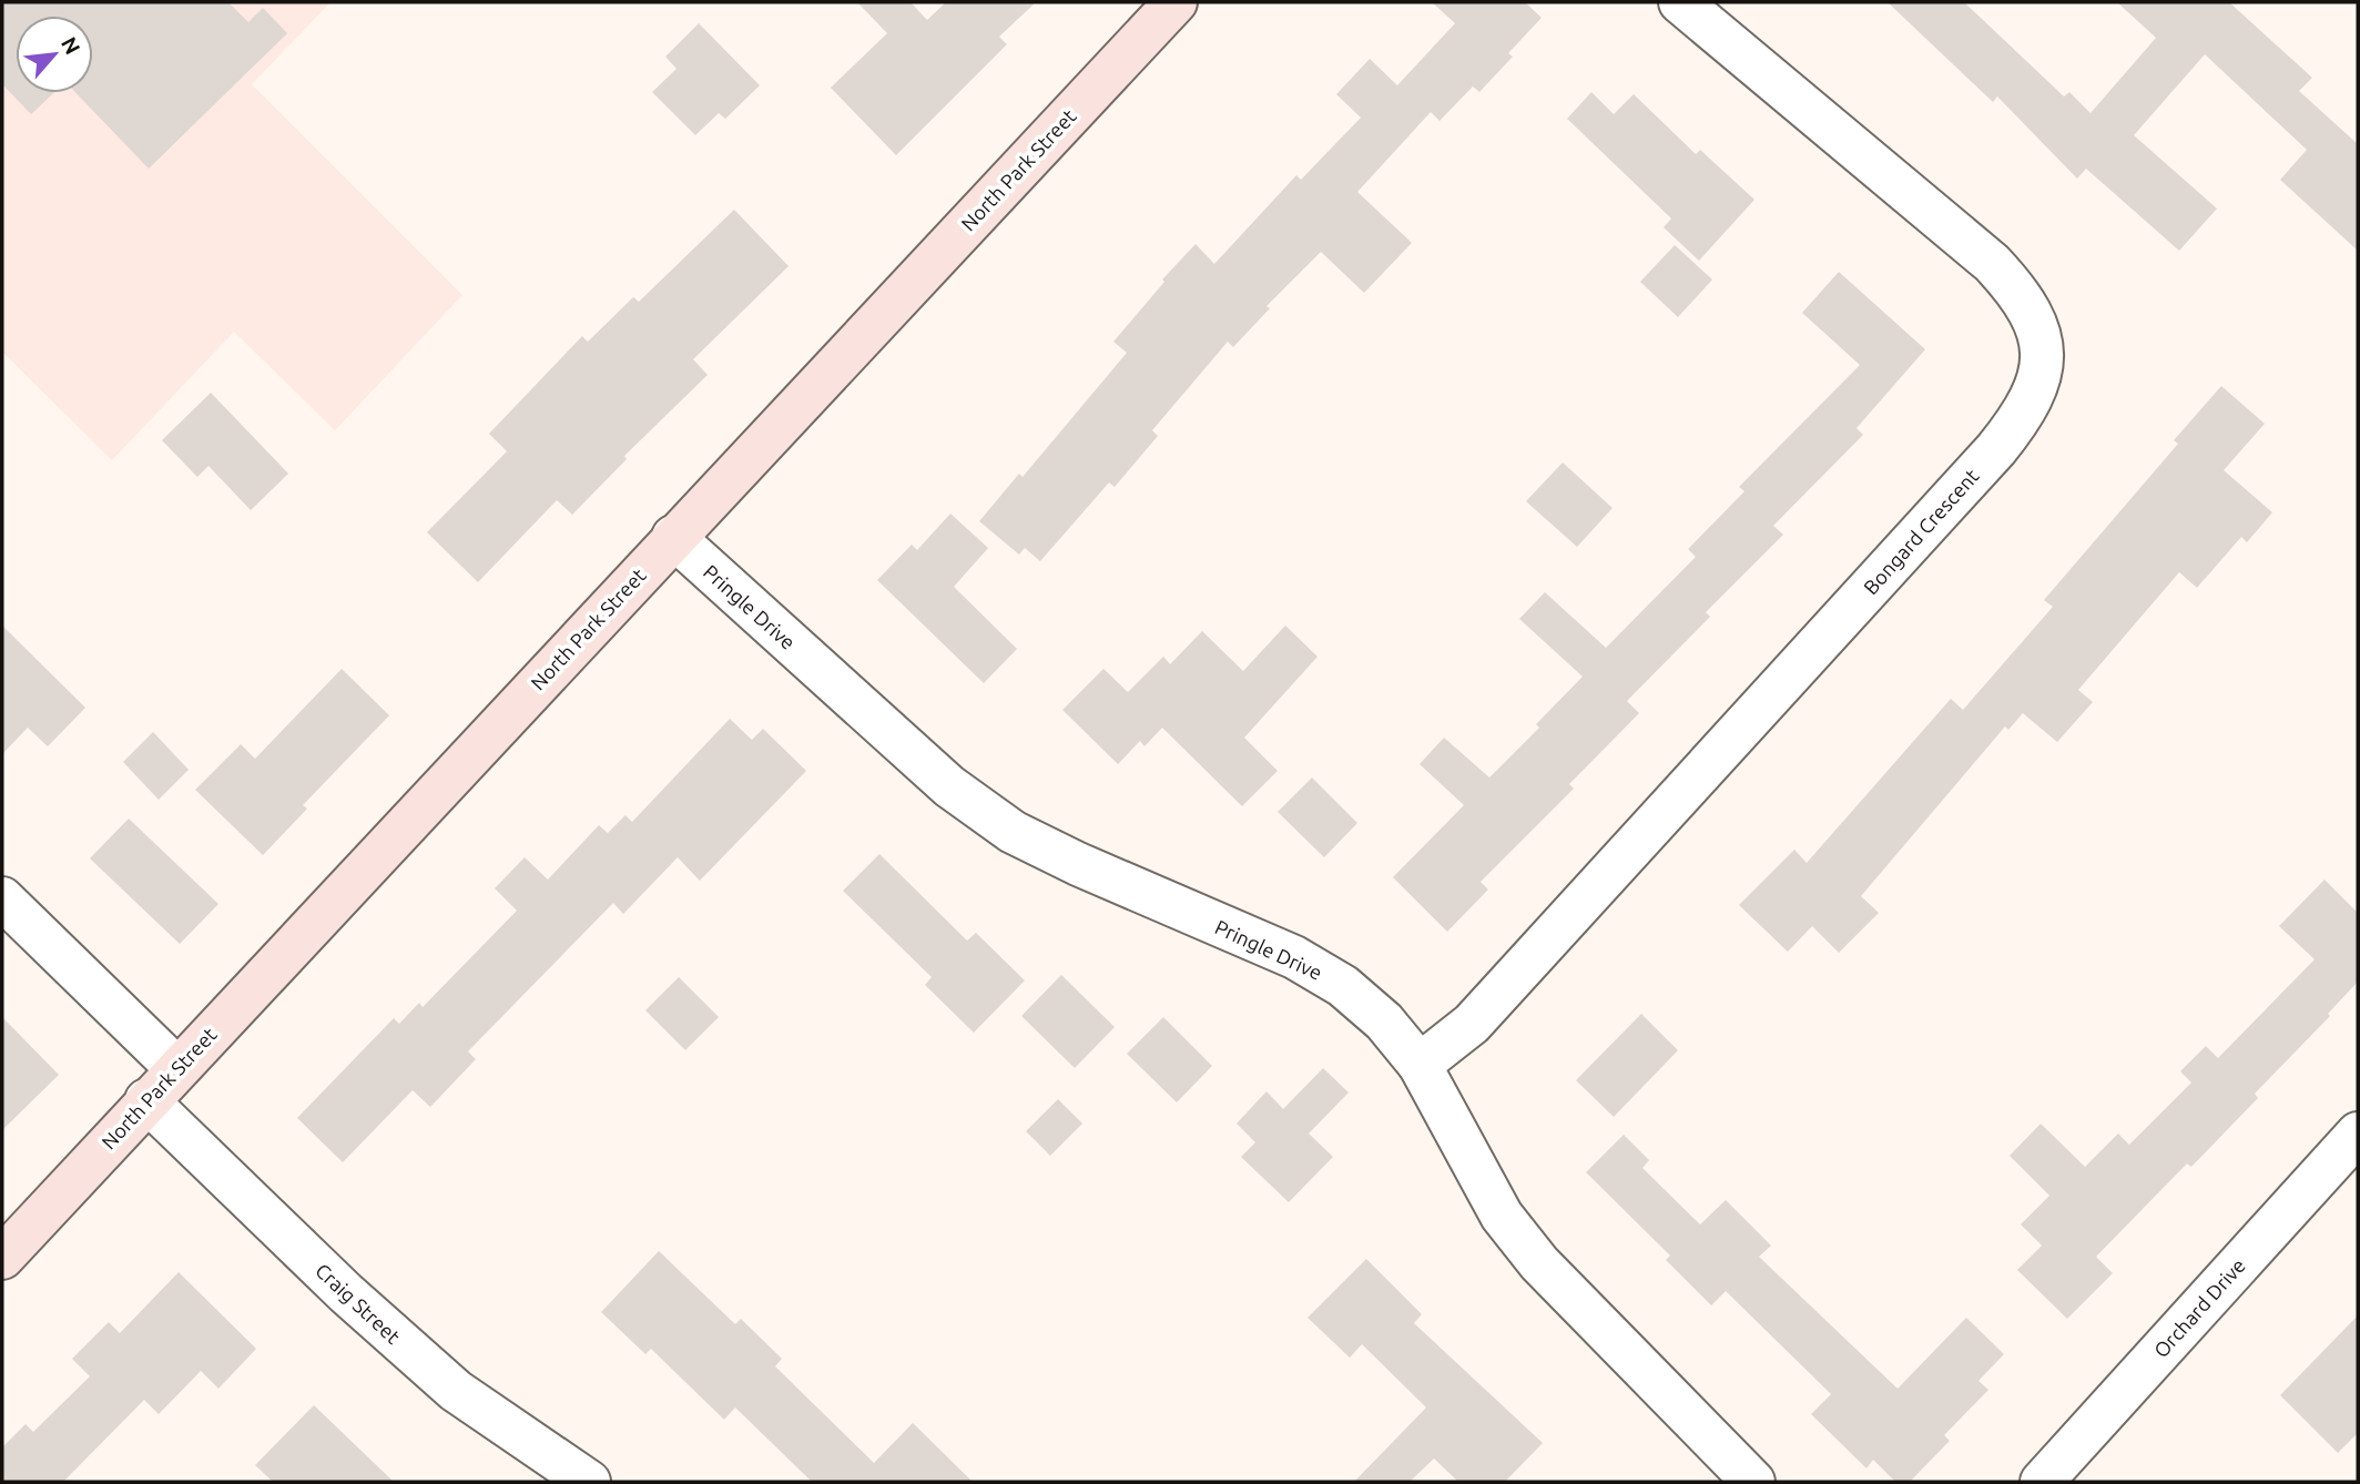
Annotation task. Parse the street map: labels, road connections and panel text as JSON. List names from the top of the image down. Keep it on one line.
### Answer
{"streets":{"street":["North Park Street","Bongard Crescent","Pringle Drive","Craig Street","Orchard Drive"]},"crossings":[["North Park Street","Pringle Drive"],["North Park Street","Craig Street"],["Bongard Crescent","Pringle Drive"]],"north":"top right"}
